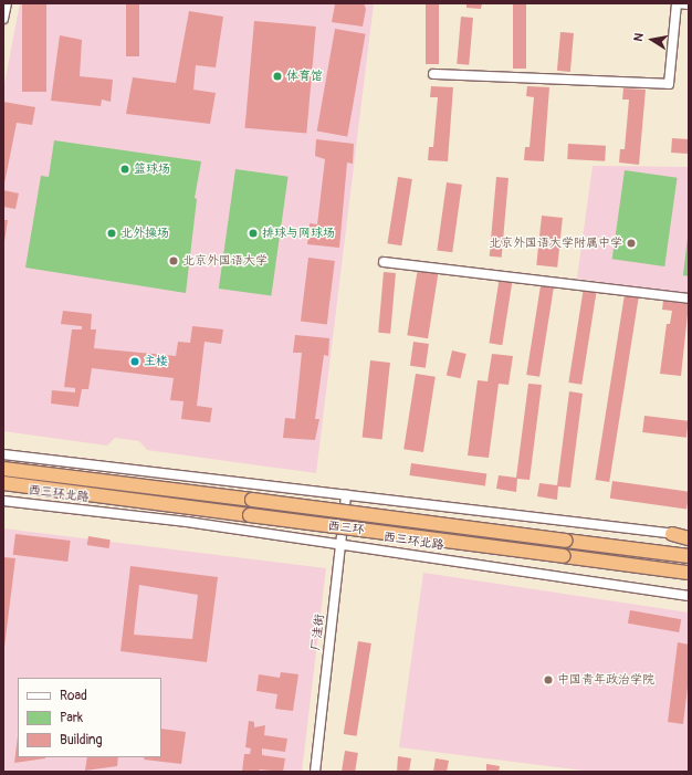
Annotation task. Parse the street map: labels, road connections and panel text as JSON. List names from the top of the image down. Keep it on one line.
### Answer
{"streets":{"highway":["西三环"],"street":["西三环北路","厂洼街"]},"crossings":[["西三环北路","厂洼街"]],"places":["体育馆","篮球场","北外操场","排球与网球场","北京外国语大学附属中学","北京外国语大学","主楼","中国青年政治学院"],"legend":["Road","Park","Building"],"north":"left"}
